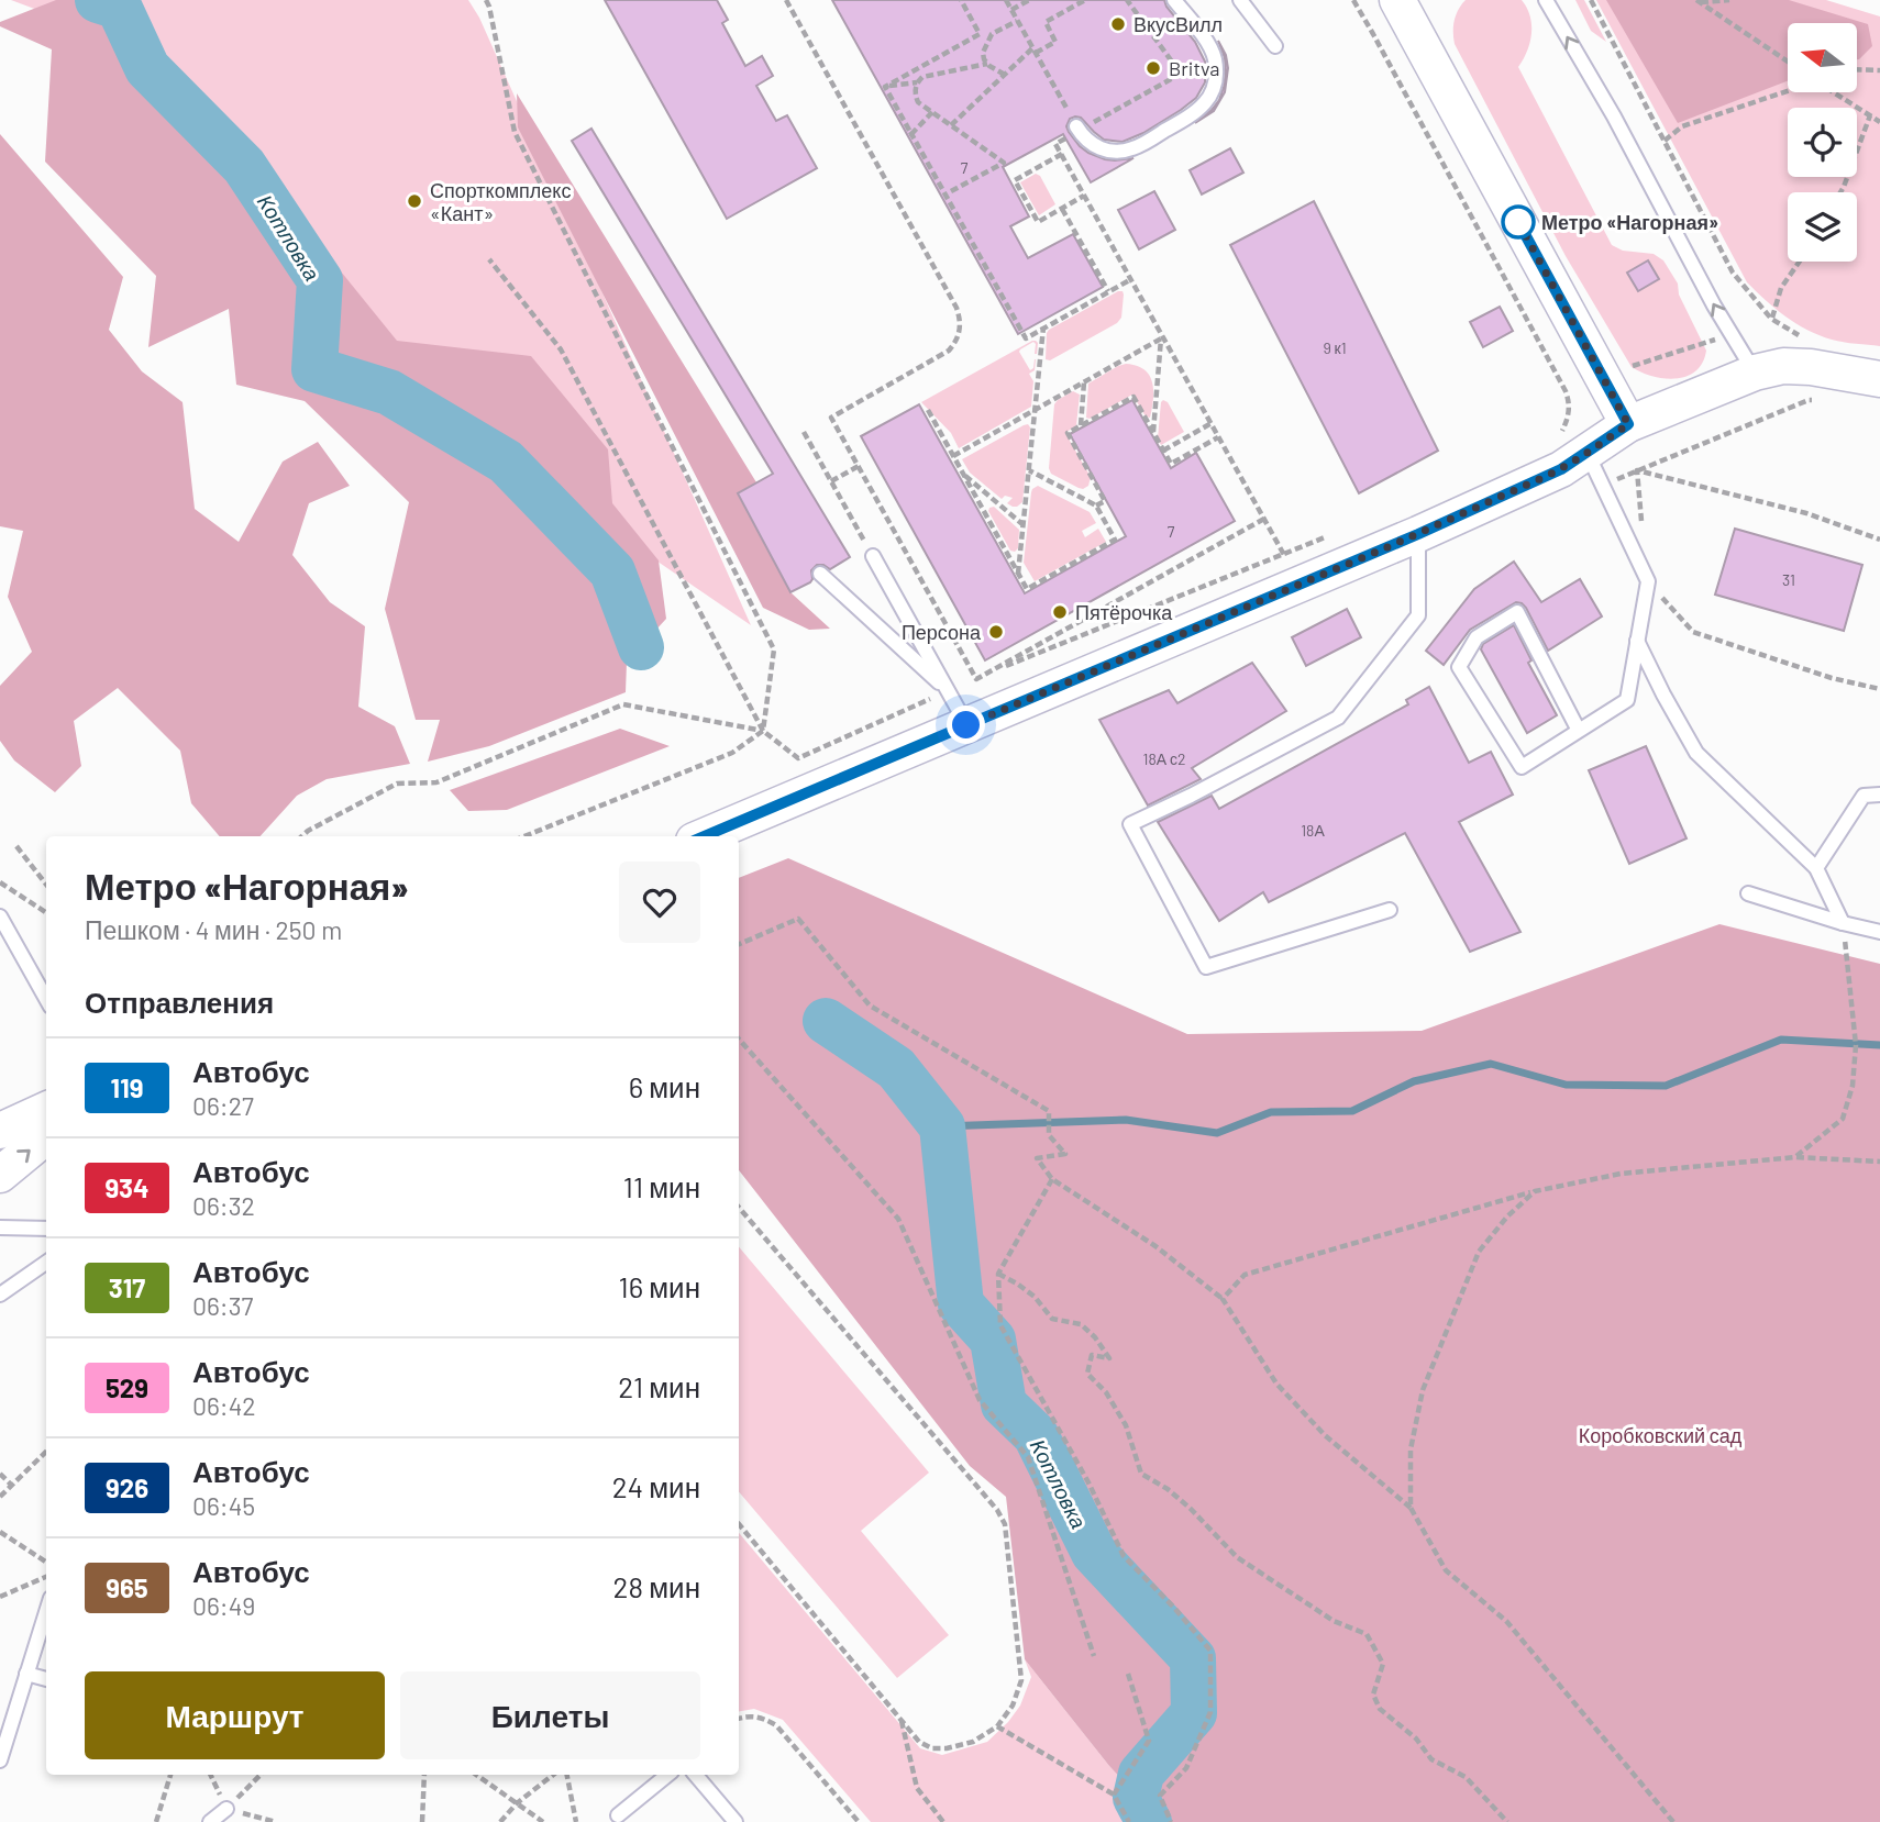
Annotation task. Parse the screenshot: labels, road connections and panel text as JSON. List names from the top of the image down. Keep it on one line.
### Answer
{"water":["Котловка"],"parks":["Коробковский сад"],"places":["ВкусВилл","Britva","Спорткомплекс «Кант»","Метро «Нагорная»","Пятёрочка","Персона"],"lines":["bus line 119"],"house_numbers":["7","9 к1","7","31","18А с2","18А"],"north":"left","page":{"heading":[["Метро «Нагорная»","Пешком · 4 мин · 250 m"],"Отправления"],"list":[{"mark":"119","name":"Автобус","note":"06:27","value":"6 мин"},{"mark":"934","name":"Автобус","note":"06:32","value":"11 мин"},{"mark":"317","name":"Автобус","note":"06:37","value":"16 мин"},{"mark":"529","name":"Автобус","note":"06:42","value":"21 мин"},{"mark":"926","name":"Автобус","note":"06:45","value":"24 мин"},{"mark":"965","name":"Автобус","note":"06:49","value":"28 мин"}],"buttons":["Маршрут","Билеты"]}}
